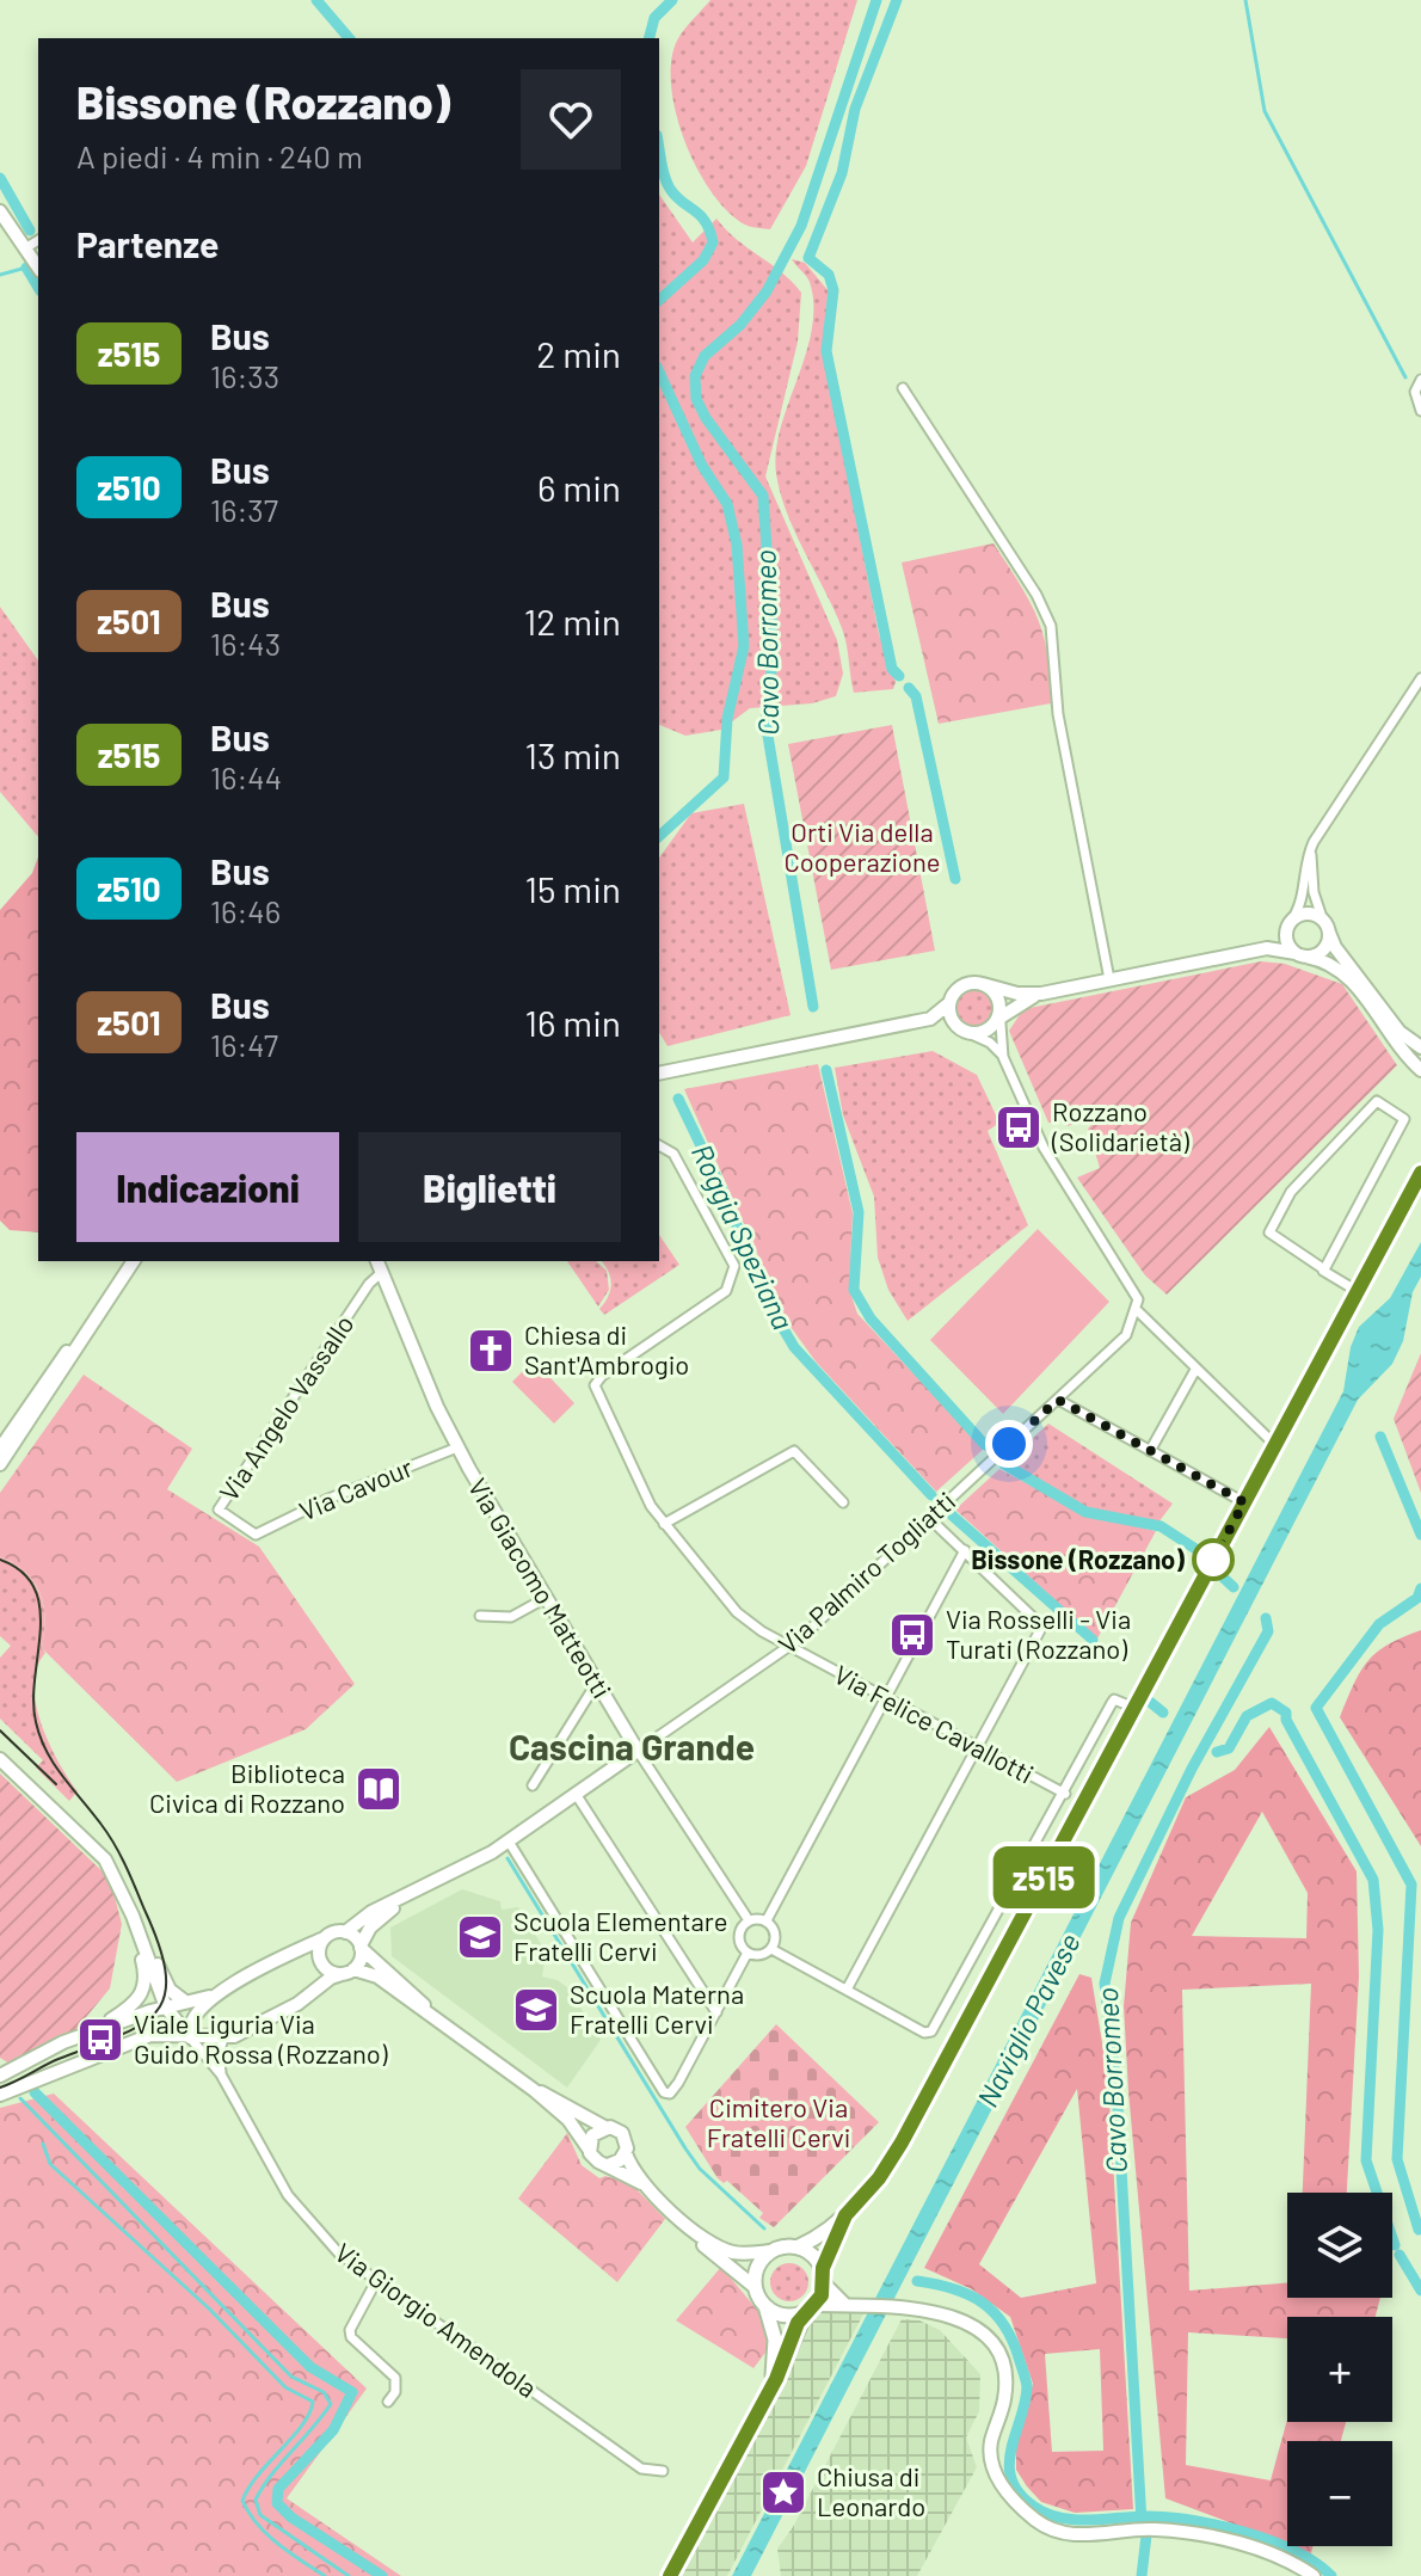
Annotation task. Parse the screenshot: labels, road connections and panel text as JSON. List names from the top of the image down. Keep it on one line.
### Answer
{"streets":{"street":["Via Angelo Vassallo","Via Cavour","Via Palmiro Togliatti","Via Giacomo Matteotti","Via Felice Cavallotti","Via Giorgio Amendola"]},"crossings":[["Via Angelo Vassallo","Via Cavour"],["Via Angelo Vassallo","Via Giacomo Matteotti"],["Via Cavour","Via Giacomo Matteotti"],["Via Palmiro Togliatti","Via Giacomo Matteotti"],["Via Palmiro Togliatti","Via Felice Cavallotti"]],"districts":["Cascina Grande"],"water":["Cavo Borromeo","Roggia Speziana","Naviglio Pavese"],"parks":["Orti Via della Cooperazione","Cimitero Via Fratelli Cervi"],"places":{"bus stop":["Rozzano (Solidarietà)","Via Rosselli - Via Turati (Rozzano)","Viale Liguria Via Guido Rossa (Rozzano)"],"church":["Chiesa di Sant'Ambrogio"],"other":["Bissone (Rozzano)"],"library":["Biblioteca Civica di Rozzano"],"school or university":["Scuola Elementare Fratelli Cervi","Scuola Materna Fratelli Cervi"],"place":["Chiusa di Leonardo"]},"lines":["bus line z515"],"page":{"on_map":"z515","heading":[["Bissone (Rozzano)","A piedi · 4 min · 240 m"],"Partenze"],"list":[{"mark":"z515","name":"Bus","note":"16:33","value":"2 min"},{"mark":"z510","name":"Bus","note":"16:37","value":"6 min"},{"mark":"z501","name":"Bus","note":"16:43","value":"12 min"},{"mark":"z515","name":"Bus","note":"16:44","value":"13 min"},{"mark":"z510","name":"Bus","note":"16:46","value":"15 min"},{"mark":"z501","name":"Bus","note":"16:47","value":"16 min"}],"buttons":["Indicazioni","Biglietti"],"map_buttons":["+","−"]}}
